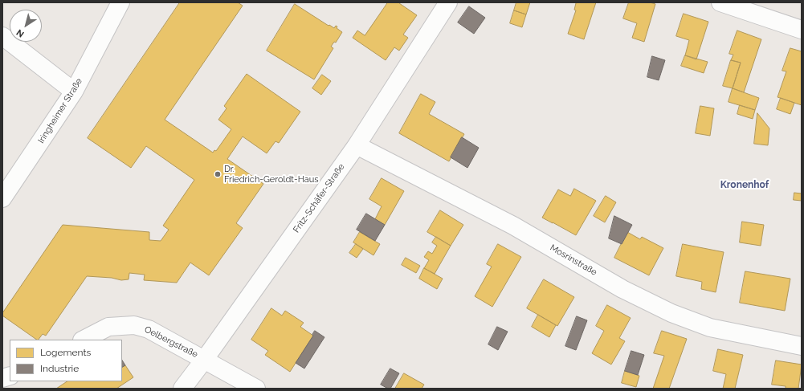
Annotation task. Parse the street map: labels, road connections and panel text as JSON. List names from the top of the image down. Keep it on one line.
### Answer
{"streets":{"street":["Iringheimer Straße","Fritz-Schäfer-Straße","Mosrinstraße","Oelbergstraße"]},"crossings":[["Fritz-Schäfer-Straße","Mosrinstraße"],["Fritz-Schäfer-Straße","Oelbergstraße"]],"districts":["Kronenhof"],"places":["Dr. Friedrich-Geroldt-Haus"],"legend":["Logements","Industrie"],"north":"bottom left"}
